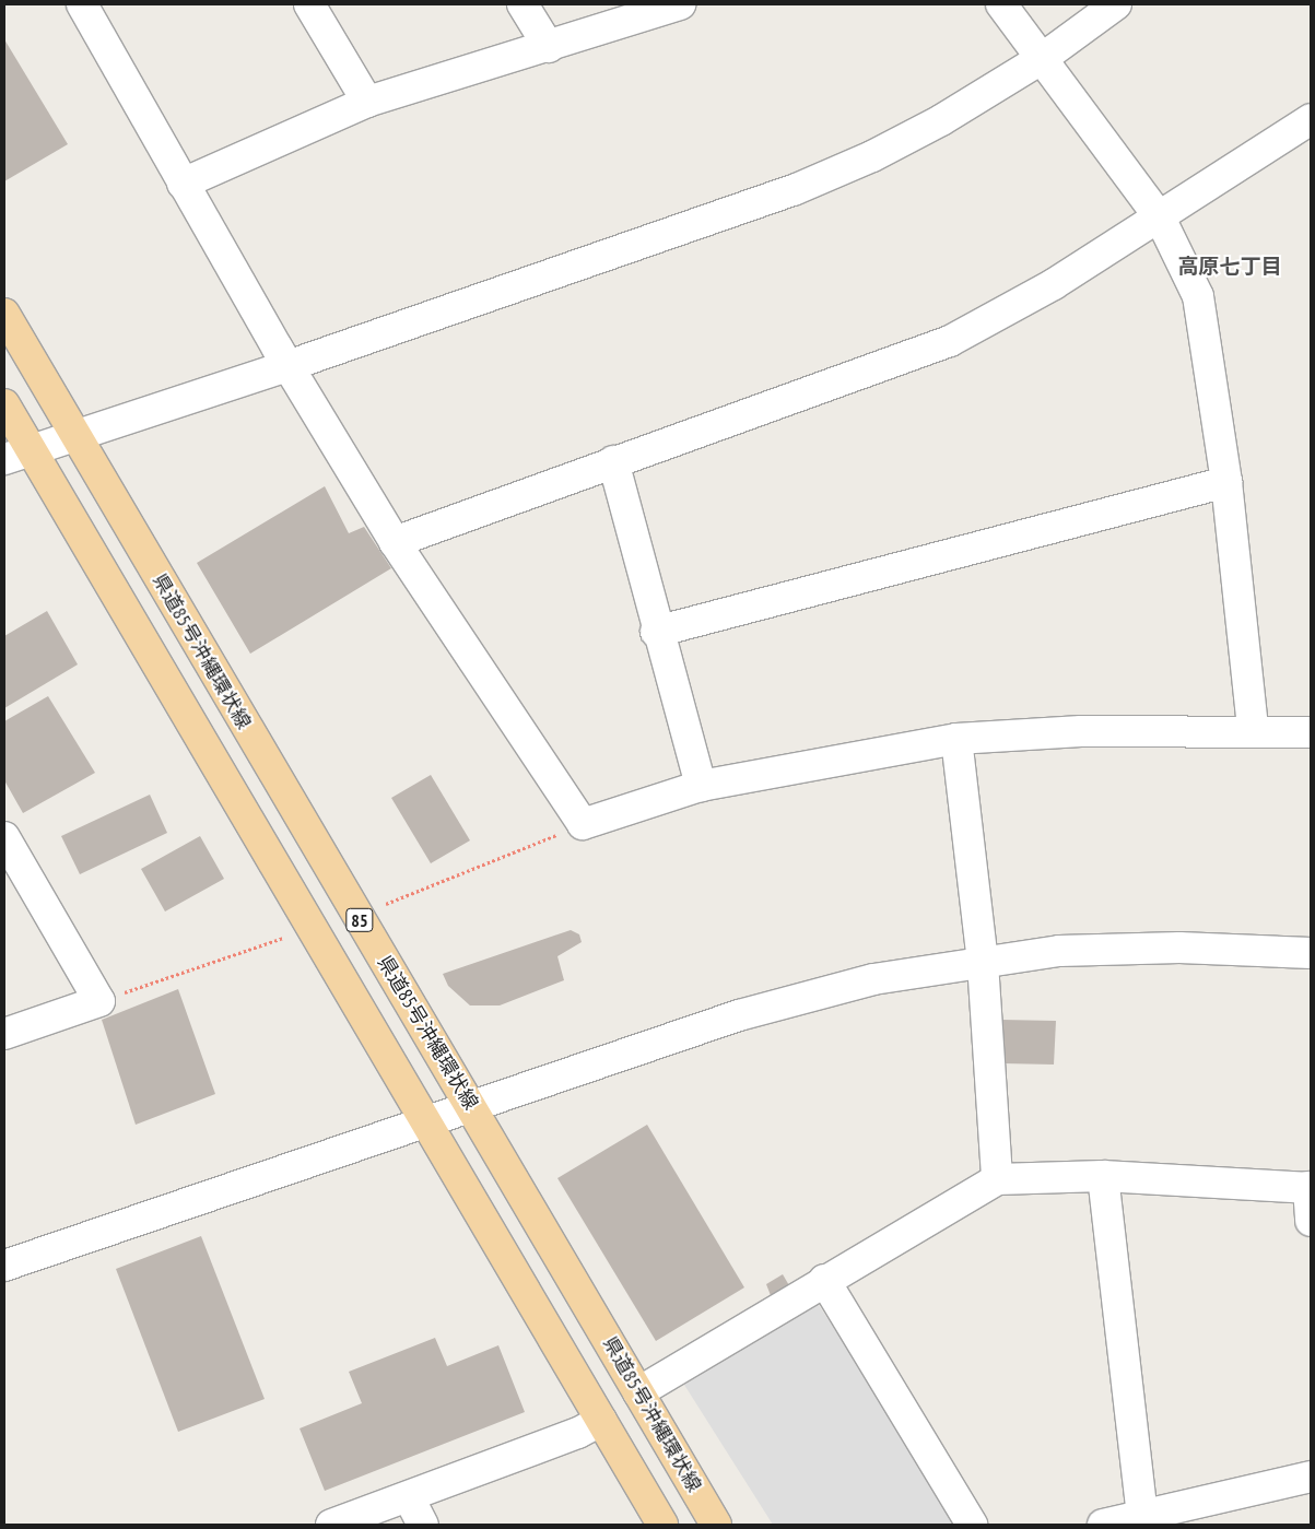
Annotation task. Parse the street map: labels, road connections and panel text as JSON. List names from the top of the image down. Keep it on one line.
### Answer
{"streets":{"main road":["県道85号沖縄環状線","85"]},"districts":["高原七丁目"]}
